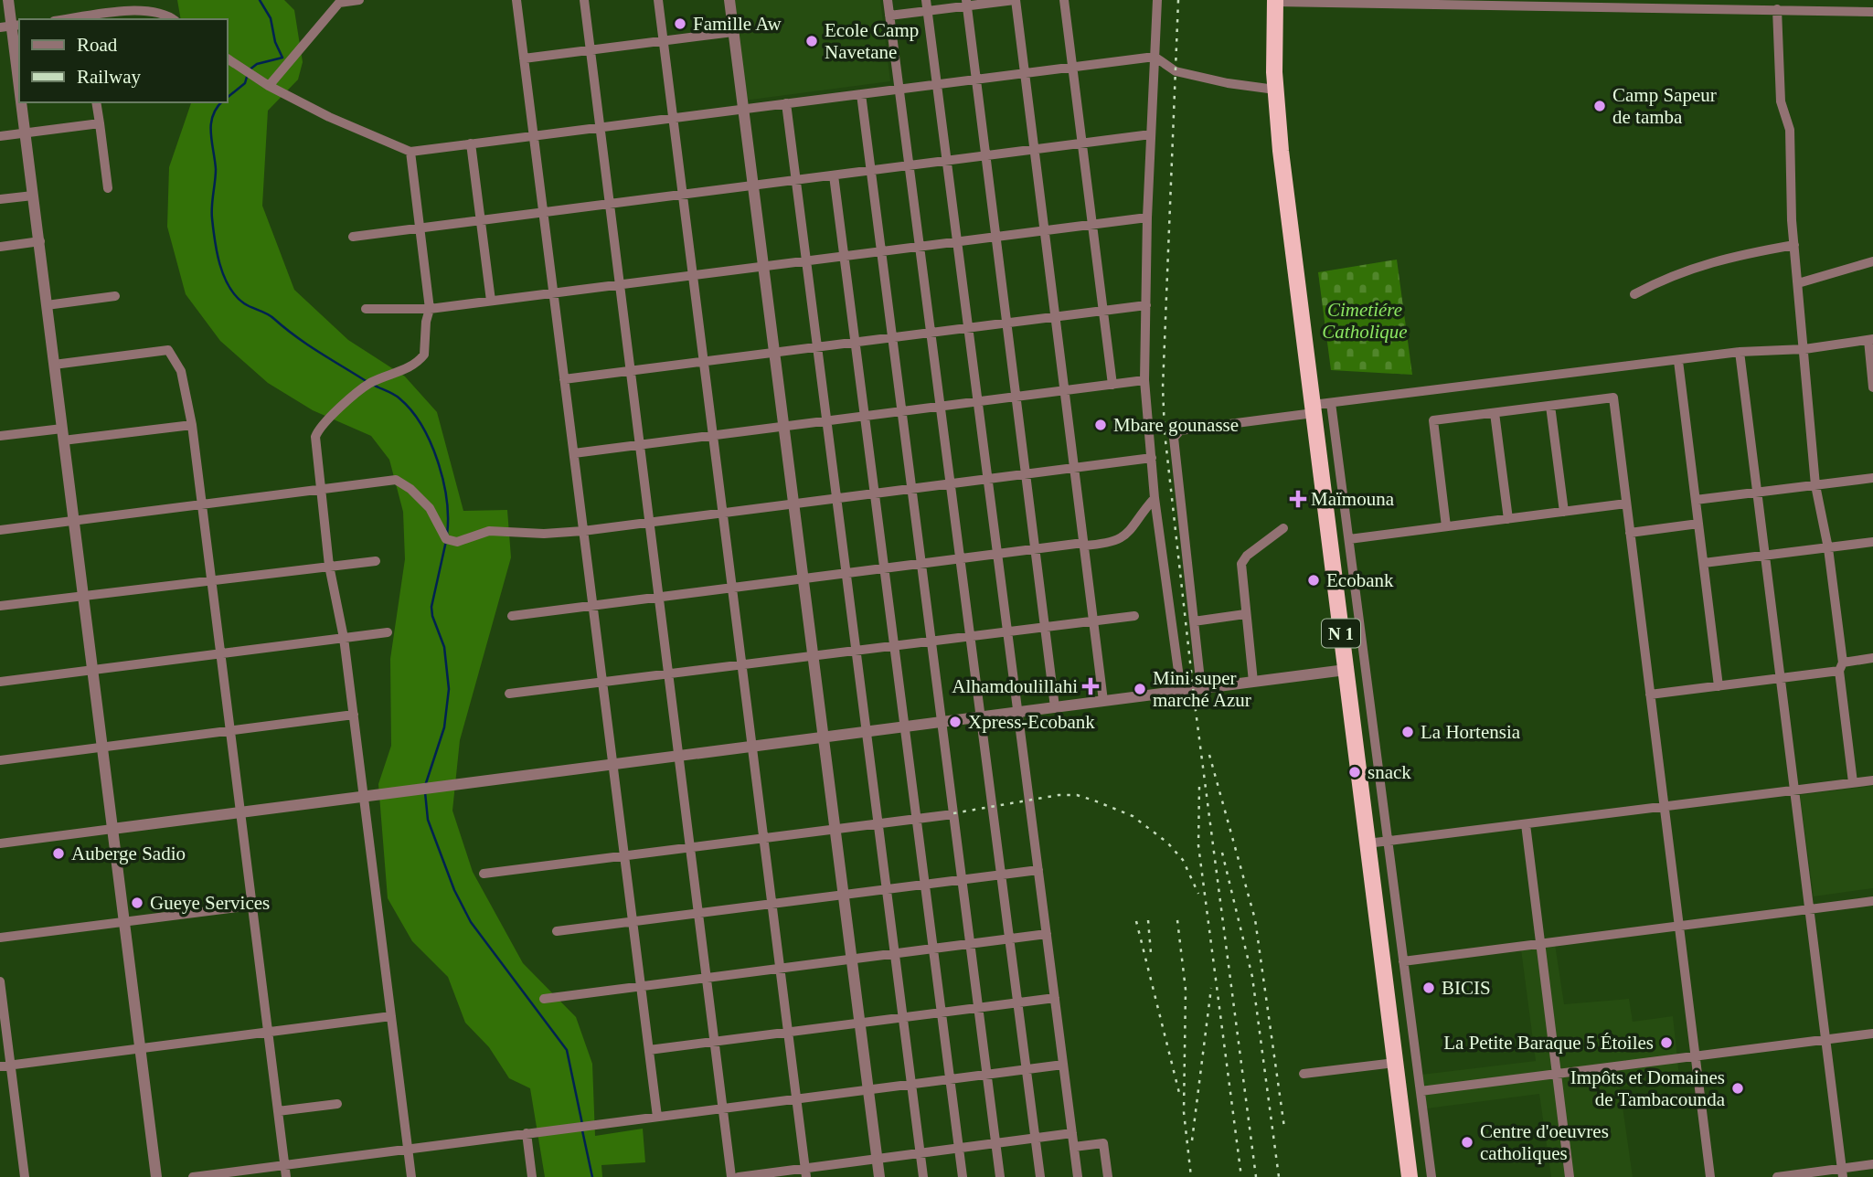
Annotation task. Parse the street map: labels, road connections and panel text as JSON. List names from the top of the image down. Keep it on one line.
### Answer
{"streets":{"highway":["N 1"]},"parks":["Cimetiére Catholique"],"places":{"other":["Famille Aw","Ecole Camp Navetane","Camp Sapeur de tamba","Mbare gounasse","Ecobank","Mini super marché Azur","Xpress-Ecobank","La Hortensia","snack","Auberge Sadio","Gueye Services","BICIS","La Petite Baraque 5 Étoiles","Impôts et Domaines de Tambacounda","Centre d'oeuvres catholiques"],"health":["Maïmouna","Alhamdoulillahi"]},"legend":["Road","Railway"]}
